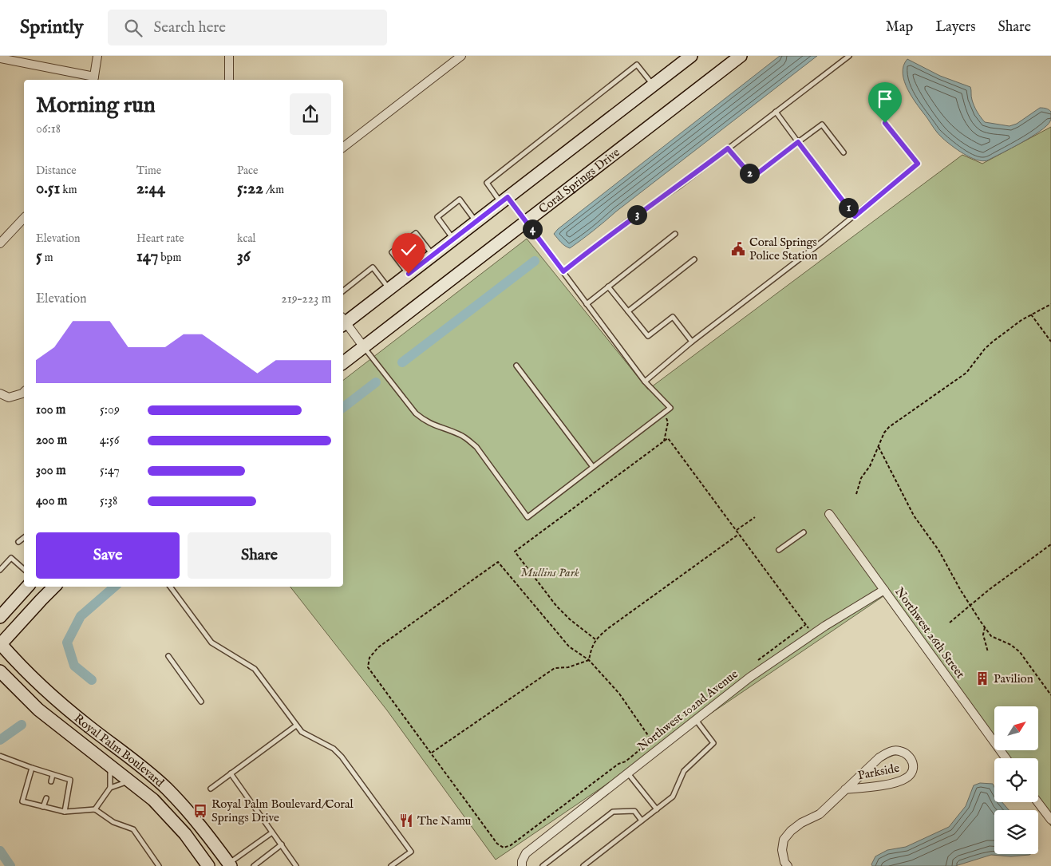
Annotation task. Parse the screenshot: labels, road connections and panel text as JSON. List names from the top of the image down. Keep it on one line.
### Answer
{"streets":{"main road":["Coral Springs Drive","Royal Palm Boulevard"],"street":["Northwest 26th Street","Northwest 102nd Avenue","Parkside"]},"crossings":[["Northwest 26th Street","Northwest 102nd Avenue"]],"parks":["Mullins Park"],"places":{"public building":["Coral Springs Police Station"],"building":["Pavilion"],"bus stop":["Royal Palm Boulevard/Coral Springs Drive"],"restaurant":["The Namu"]},"north":"top right","page":{"header":"Sprintly","search":"Search here","nav":["Map","Layers","Share"],"heading":["Morning run","06:18"],"stats":[["Distance","0.51 km"],["Time","2:44"],["Pace","5:22 /km"],["Elevation","5 m"],["Heart rate","147 bpm"],["kcal","36"]],"pins":["2","1","3","4"],"chart":["Elevation","219–223 m"],"list":[{"name":"100 m","note":"5:09"},{"name":"200 m","note":"4:56"},{"name":"300 m","note":"5:47"},{"name":"400 m","note":"5:38"}],"buttons":["Save","Share"]}}
